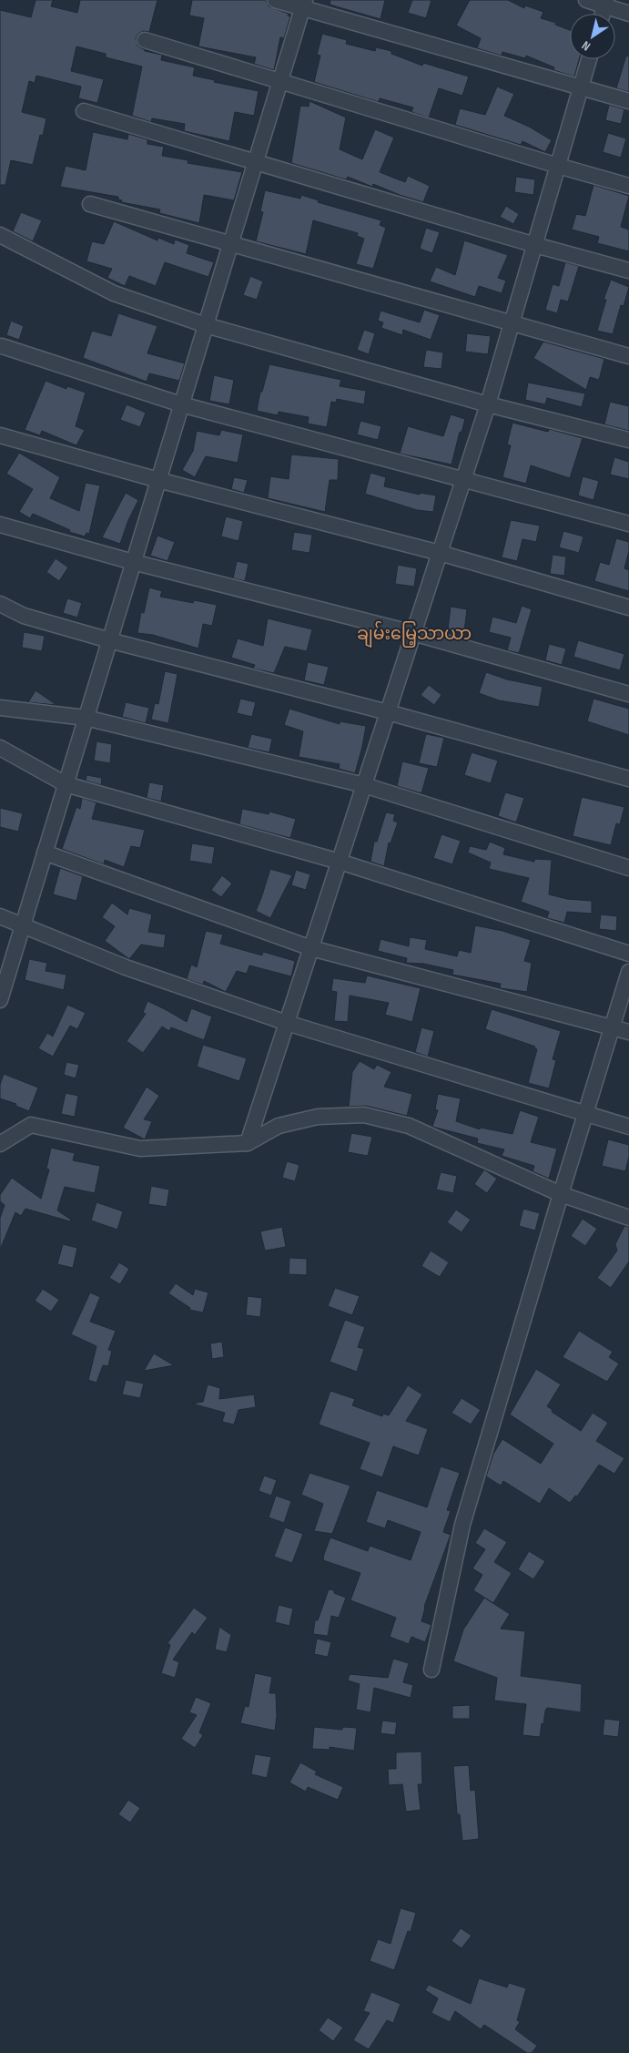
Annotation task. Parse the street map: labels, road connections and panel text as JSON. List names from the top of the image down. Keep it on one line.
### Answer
{"districts":["ချမ်းမြေ့သာယာ"],"north":"bottom left"}
